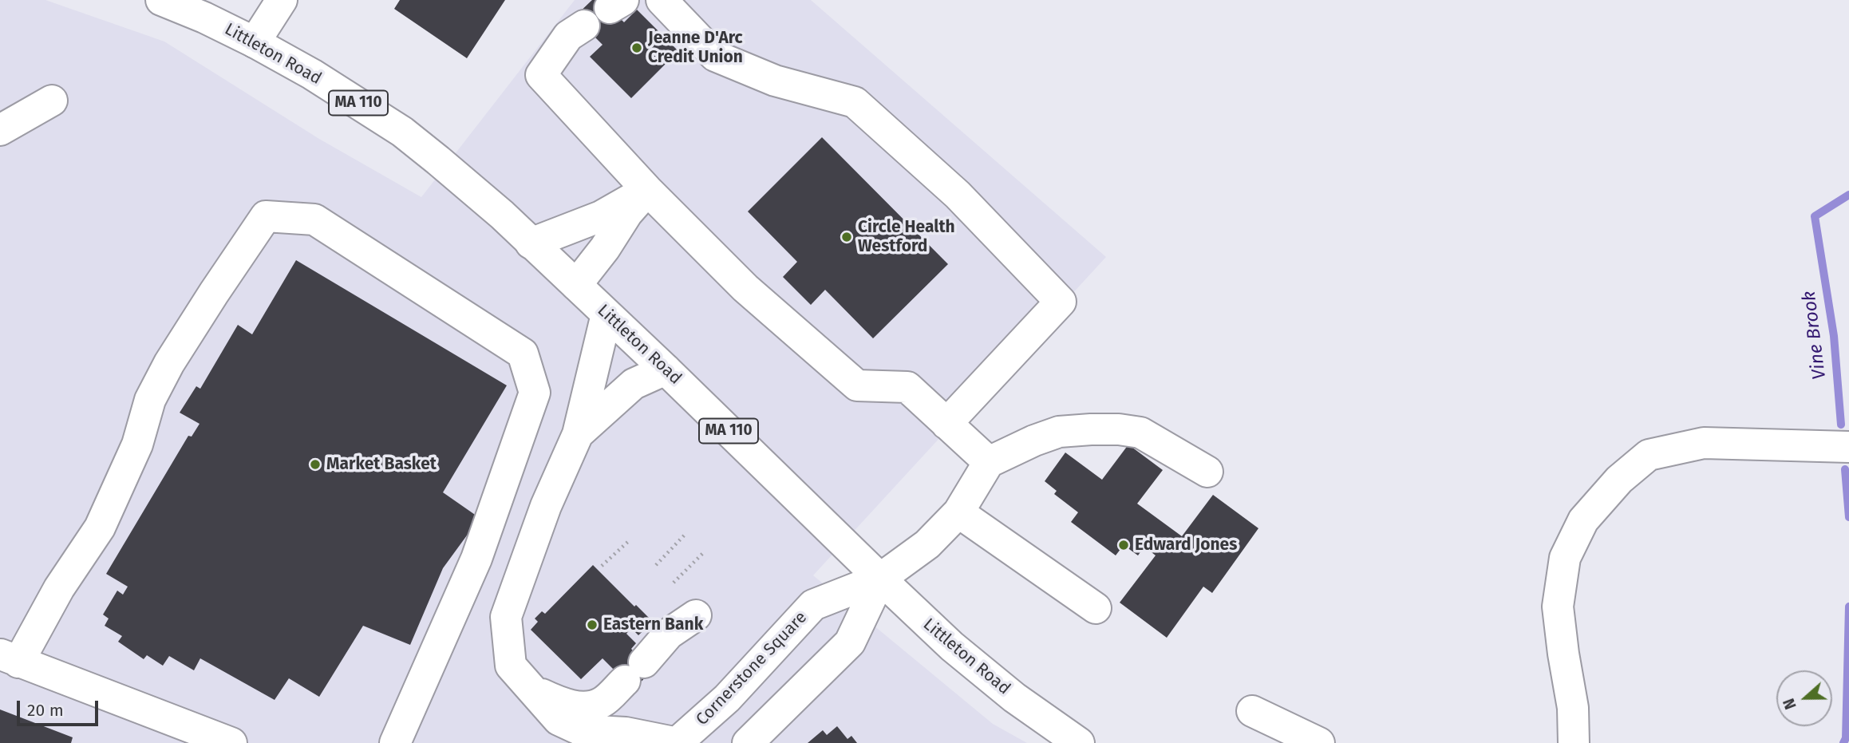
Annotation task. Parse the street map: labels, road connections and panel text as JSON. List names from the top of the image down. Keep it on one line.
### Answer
{"streets":{"main road":["Littleton Road","MA 110","Cornerstone Square"]},"crossings":[["Littleton Road","Cornerstone Square"]],"water":["Vine Brook"],"places":["Jeanne D'Arc Credit Union","Circle Health Westford","Market Basket","Edward Jones","Eastern Bank"],"scale_bar":"20 m","north":"left"}
